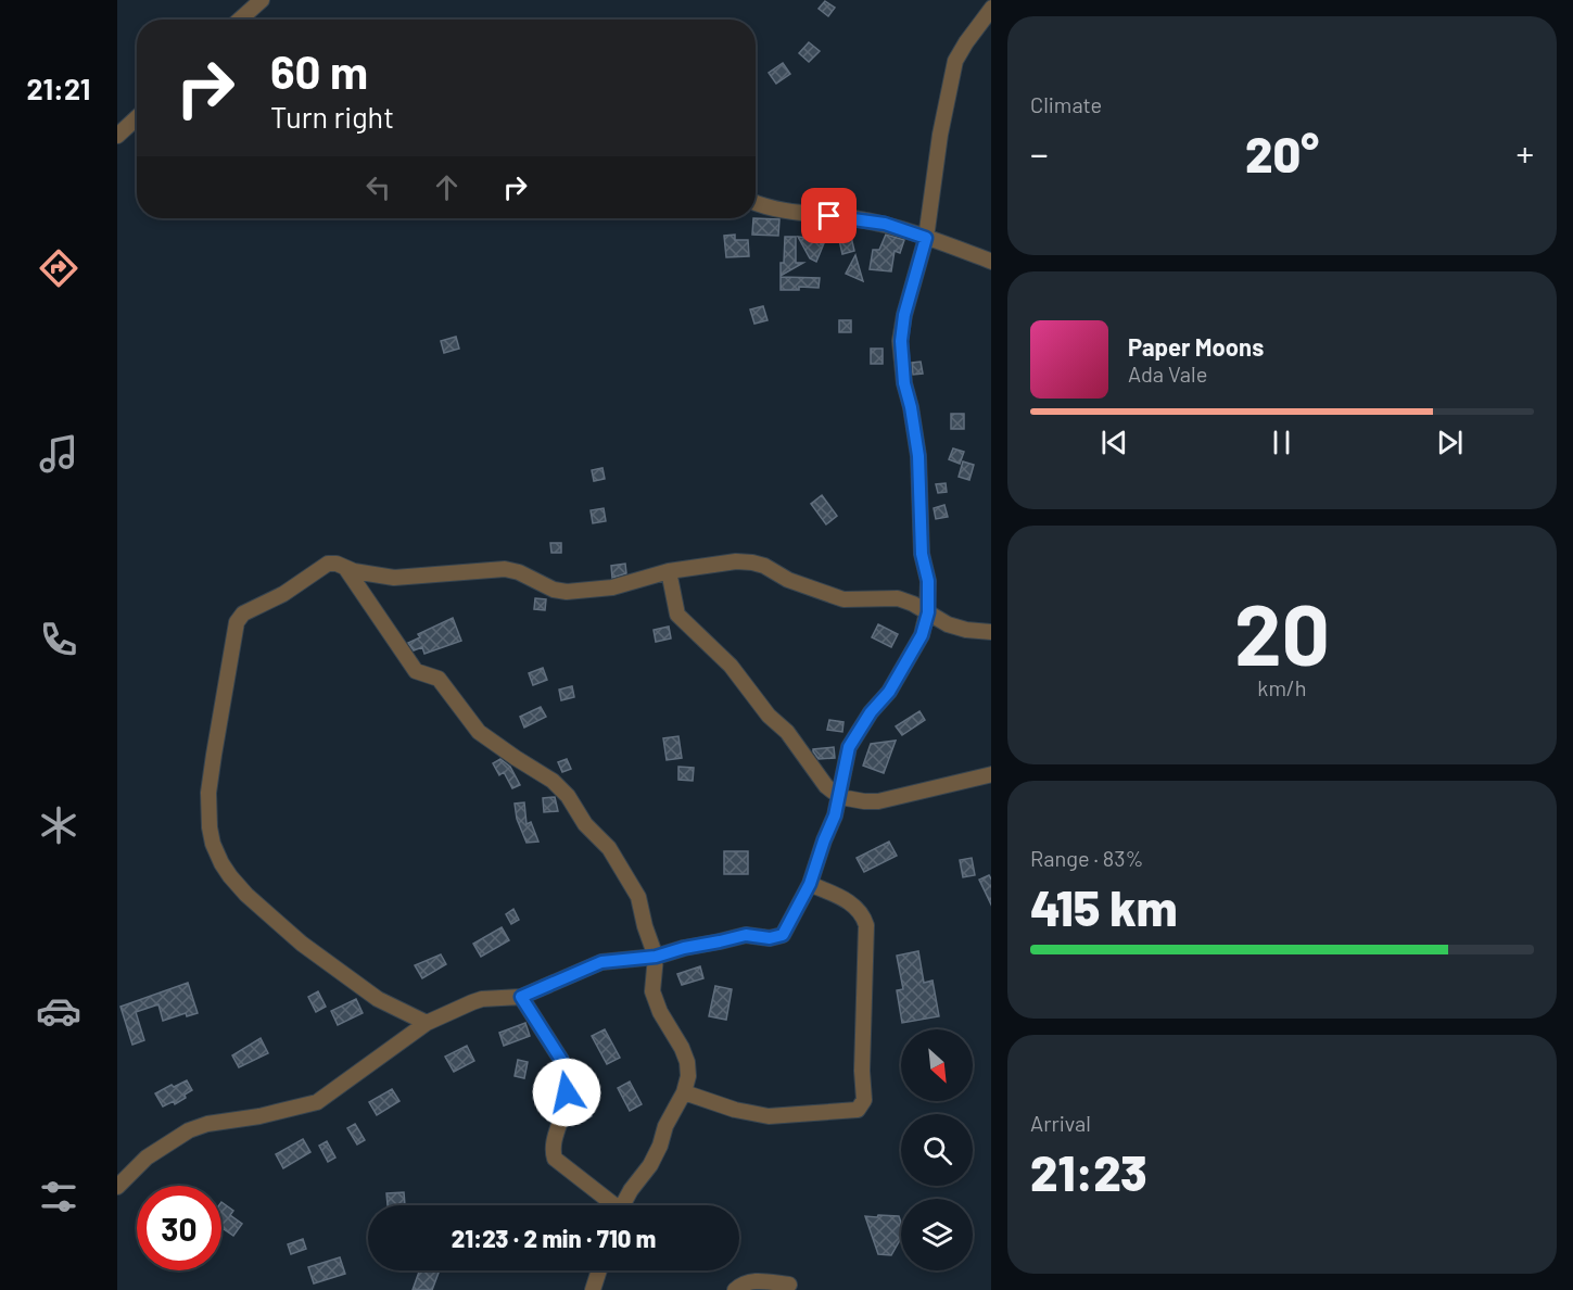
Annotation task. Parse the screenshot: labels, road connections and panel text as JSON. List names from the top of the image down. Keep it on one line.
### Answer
{"north":"bottom right","page":{"tabs":"21:21","tile":["Climate",["20","km/h"],["Range · 83%","415 km"],["Arrival","21:23"]],"turn":["60 m","Turn right"],"heat":["−","20°","+"],"song":["Paper Moons","Ada Vale"],"limit":"30","trip":"21:23 · 2 min · 710 m"}}
